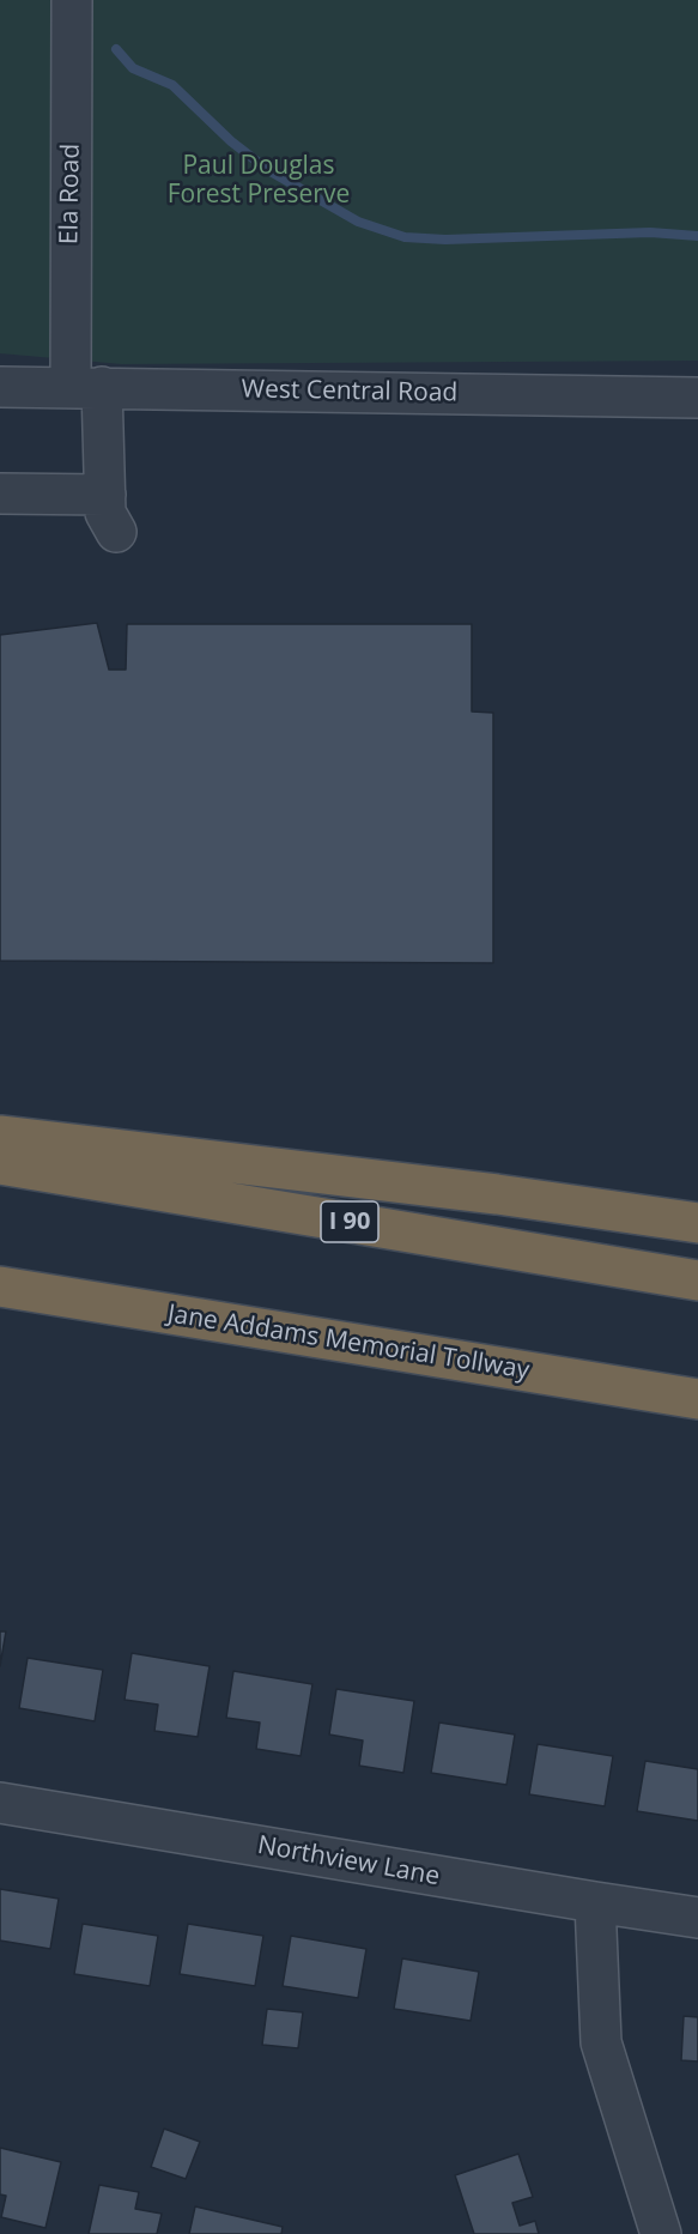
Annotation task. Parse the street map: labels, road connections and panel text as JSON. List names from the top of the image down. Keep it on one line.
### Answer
{"streets":{"highway":["I 90","Jane Addams Memorial Tollway"],"street":["Ela Road","West Central Road","Northview Lane"]},"crossings":[["Ela Road","West Central Road"]],"parks":["Paul Douglas Forest Preserve"]}
